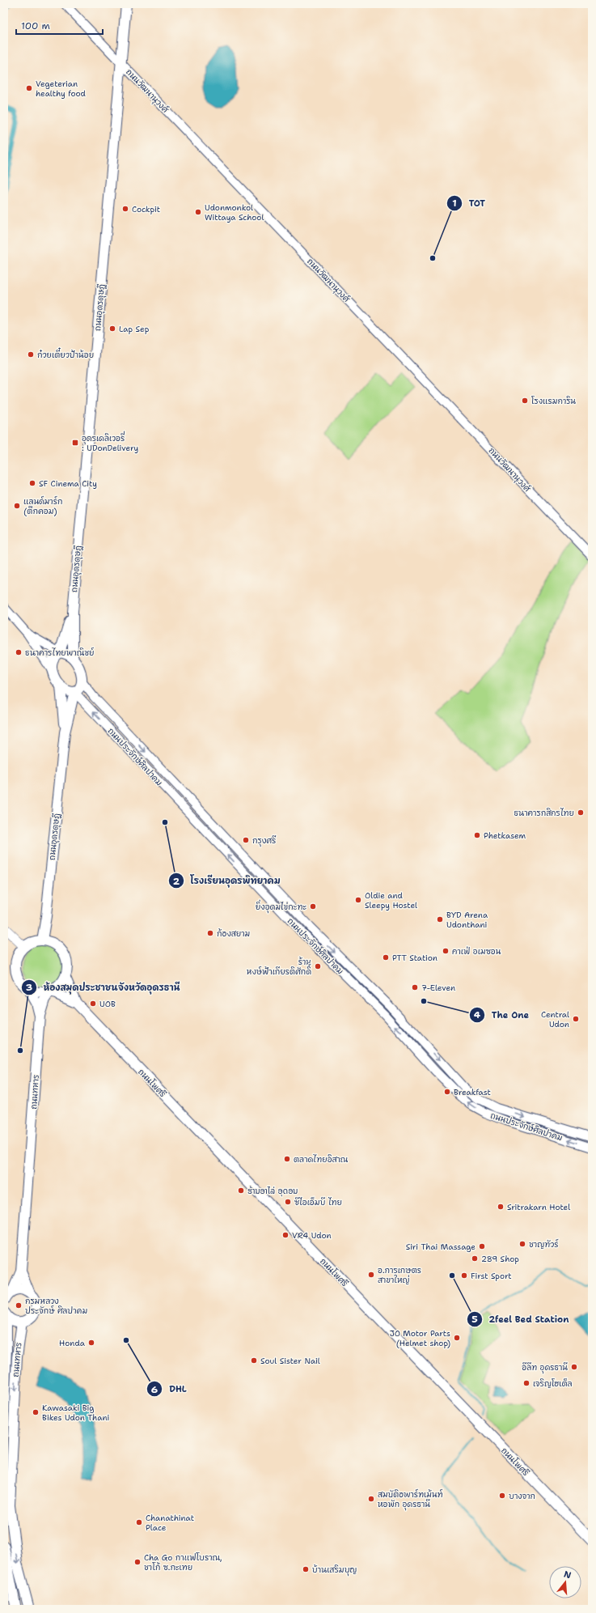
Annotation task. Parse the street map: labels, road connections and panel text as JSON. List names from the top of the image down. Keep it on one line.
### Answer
{"streets":{"main road":["ถนนอุดรดุษฎี","ถนนโพศรี","ถนนทหาร"],"street":["ถนนวัฒนานุวงศ์","ถนนประจักษ์ศิลปาคม"]},"crossings":[["ถนนวัฒนานุวงศ์","ถนนอุดรดุษฎี"],["ถนนอุดรดุษฎี","ถนนประจักษ์ศิลปาคม"],["ถนนอุดรดุษฎี","ถนนโพศรี"],["ถนนอุดรดุษฎี","ถนนทหาร"],["ถนนโพศรี","ถนนทหาร"]],"places":{"other":["Vegeterian healthy food","Cockpit","Udonmonkol Wittaya School","TOT","Lap Sep","ก๋วยเตี๋ยวป้าน้อย","โรงแรมการิน","SF Cinema City","แลนด์มาร์ก (ตึกคอม)","ธนาคารไทยพาณิชย์","ธนาคารกสิกรไทย","โรงเรียนอุดรพิทยาคม","Phetkasem","กรุงศรี","Oldie and Sleepy Hostel","ยิ่งอุดมไข่กะทะ","BYD Arena Udonthani","ก้องสยาม","คาเฟ่ อเมซอน","PTT Station","ร้าน หงษ์ฟ้าเกียรติศักดิ์","7-Eleven","The One","UOB","Central Udon","ห้องสมุดประชาชนจังหวัดอุดรธานี","Breakfast","ตลาดไทยอิสาณ","ຮ້ານອາໄລ່ ອຸດອນ","ซีไอเอ็มบี ไทย","Sritrakarn Hotel","VR4 Udon","ชาญทัวร์","Siri Thai Massage","289 Shop","อ.การเกษตร สาขาใหญ่","2feel Bed Station","First Sport","กรมหลวง ประจักษ์ ศิลปาคม","JO Motor Parts (Helmet shop)","DHL","Honda","Soul Sister Nail","อีลีท อุดรธานี","เจริญโฮเต็ล","Kawasaki Big Bikes Udon Thani","บางจาก","สมบัติอพาร์ทเม้นท์ หอพัก อุดรธานี","Chanathinat Place","Cha Go กาแฟโบราณ, ชาโก้ ซ.กะเทย","บ้านเสริมบุญ"],"transit":["อุดรเดลิเวอรี่ : UDonDelivery"]},"scale_bar":"100 m","north":"top"}
